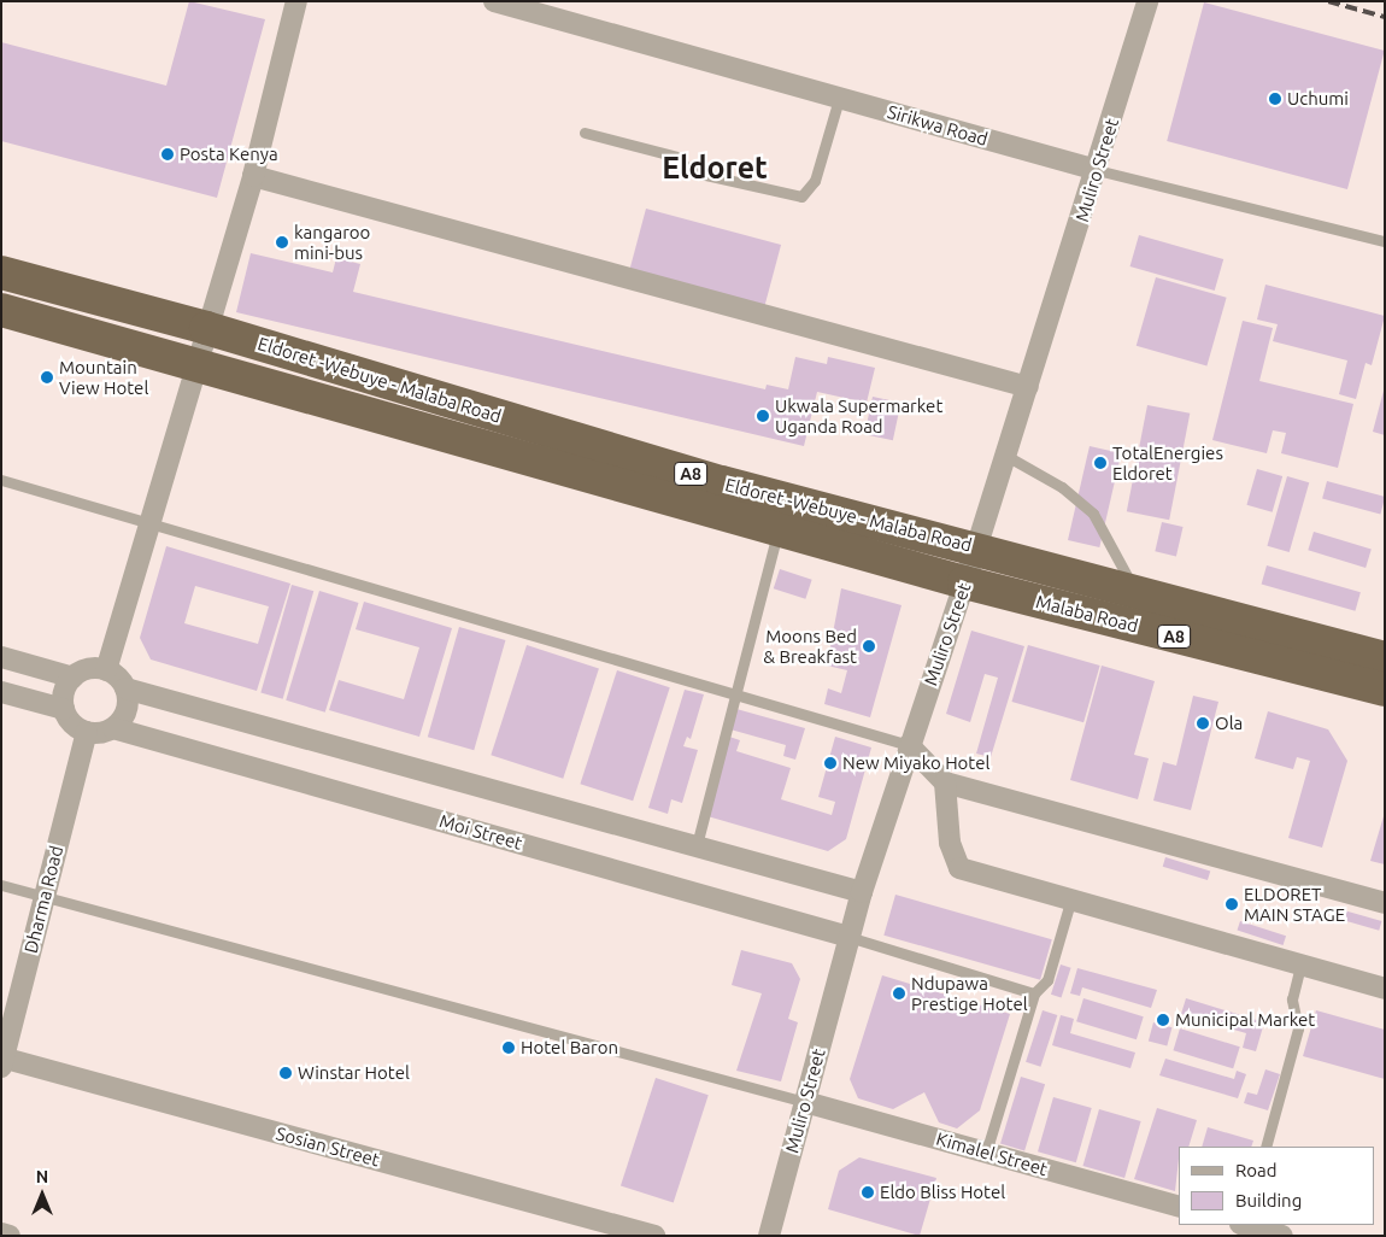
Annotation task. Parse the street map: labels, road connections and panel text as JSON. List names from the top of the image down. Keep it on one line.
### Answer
{"streets":{"highway":["Eldoret -Webuye - Malaba Road","A8","Malaba Road"],"street":["Sirikwa Road","Muliro Street","Moi Street","Dharma Road","Sosian Street","Kimalel Street"]},"crossings":[["Sirikwa Road","Muliro Street"],["Muliro Street","Eldoret -Webuye - Malaba Road"],["Muliro Street","Malaba Road"],["Muliro Street","Moi Street"],["Muliro Street","Kimalel Street"],["Eldoret -Webuye - Malaba Road","Malaba Road"],["Moi Street","Dharma Road"],["Dharma Road","Sosian Street"]],"districts":["Eldoret"],"places":["Uchumi","Posta Kenya","kangaroo mini-bus","Mountain View Hotel","Ukwala Supermarket Uganda Road","TotalEnergies Eldoret","Moons Bed & Breakfast","Ola","New Miyako Hotel","ELDORET MAIN STAGE","Ndupawa Prestige Hotel","Municipal Market","Hotel Baron","Winstar Hotel","Eldo Bliss Hotel"],"legend":["Road","Building"],"north":"top"}
